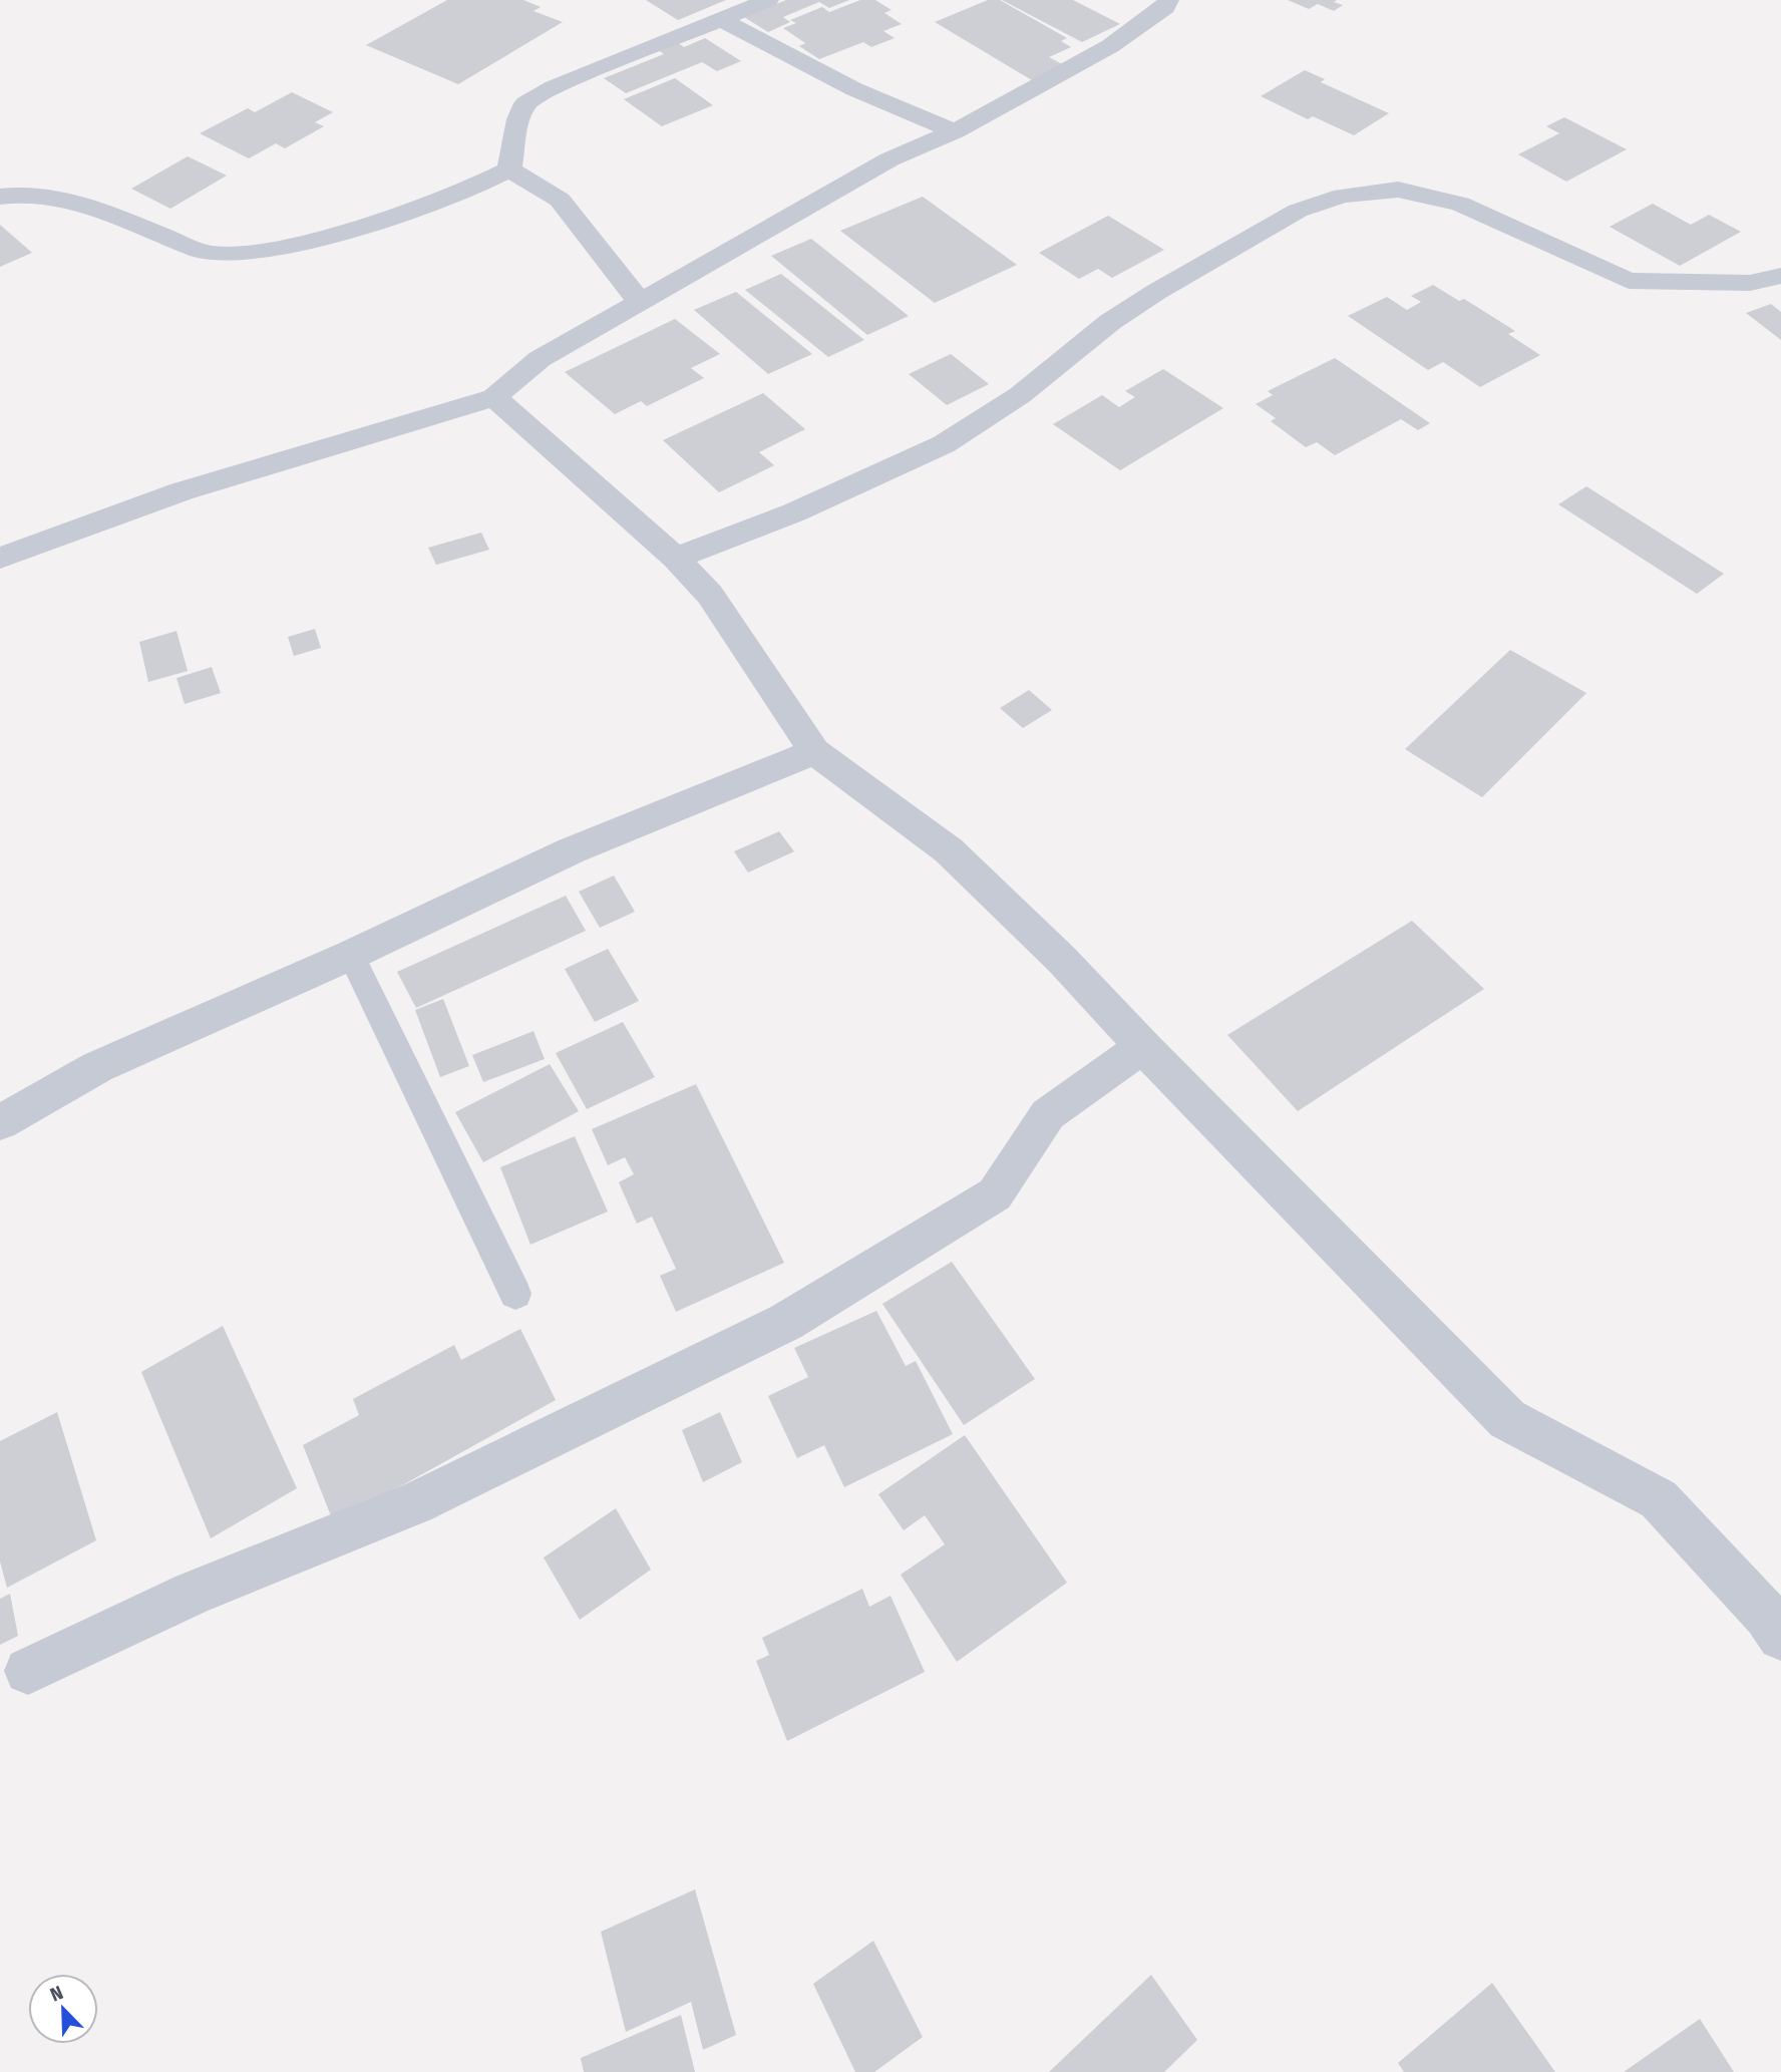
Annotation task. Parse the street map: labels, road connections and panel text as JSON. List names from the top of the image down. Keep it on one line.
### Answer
{"north":"top left"}
